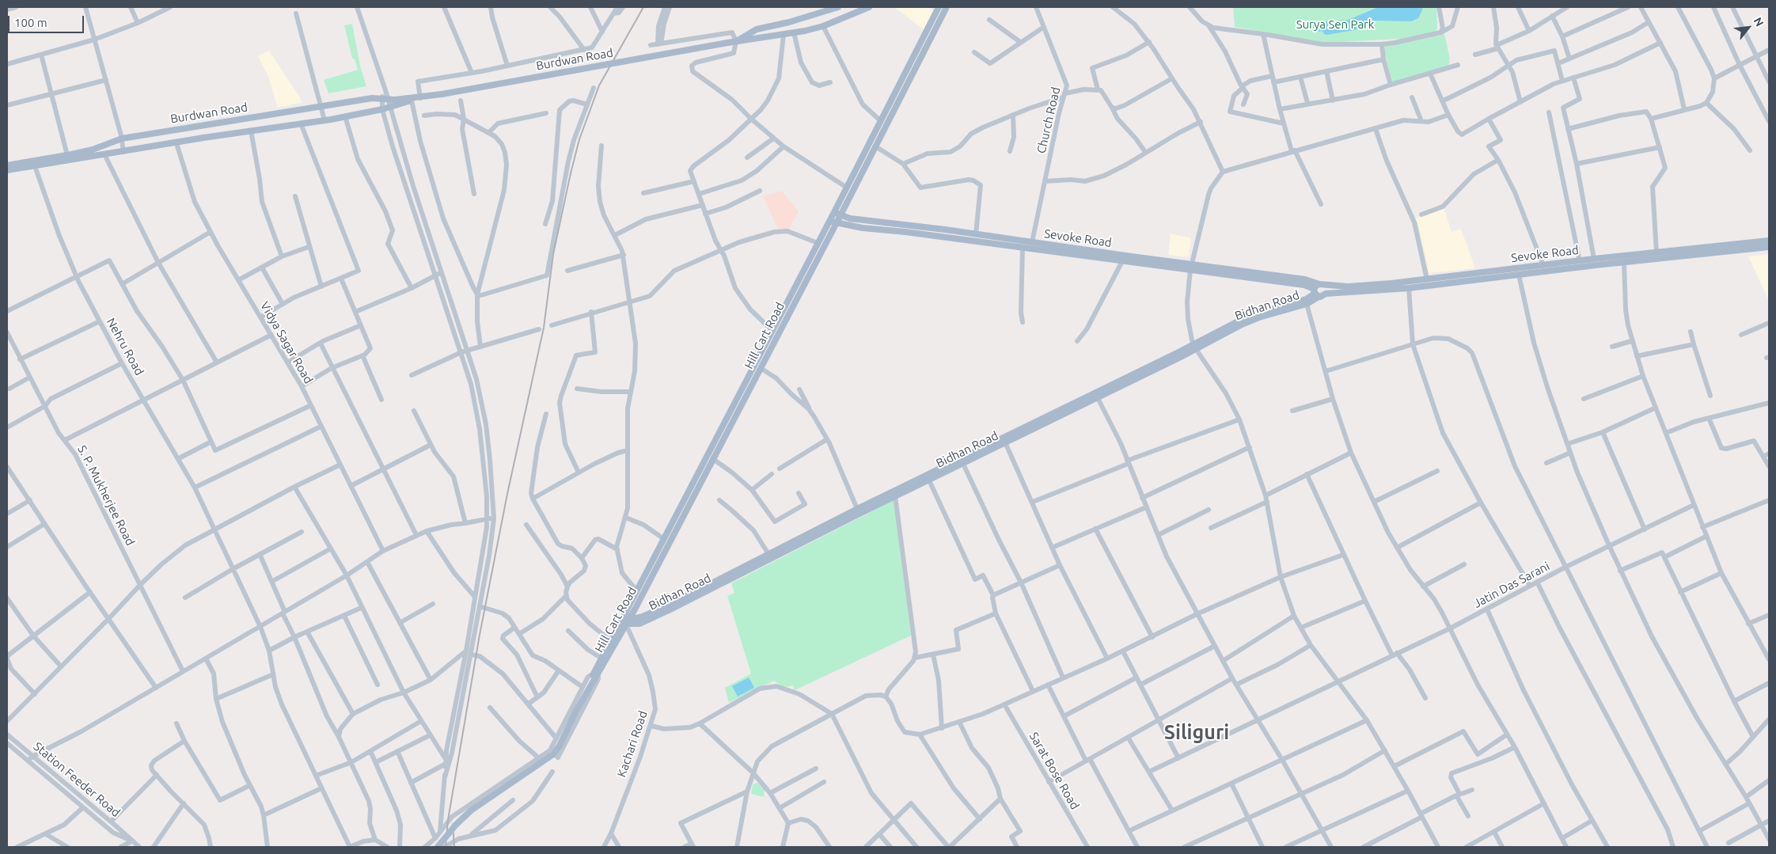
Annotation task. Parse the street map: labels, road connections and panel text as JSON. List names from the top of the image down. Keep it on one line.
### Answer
{"streets":{"main road":["Burdwan Road","Sevoke Road","Bidhan Road","Hill Cart Road"],"street":["Church Road","Vidya Sagar Road","Nehru Road","S. P. Mukherjee Road","Jatin Das Sarani","Kachari Road","Sarat Bose Road","Station Feeder Road"]},"crossings":[["Burdwan Road","Vidya Sagar Road"],["Burdwan Road","Nehru Road"],["Church Road","Sevoke Road"],["Sevoke Road","Bidhan Road"],["Sevoke Road","Hill Cart Road"],["Bidhan Road","Hill Cart Road"],["Bidhan Road","Kachari Road"],["Hill Cart Road","Kachari Road"]],"districts":["Siliguri"],"parks":["Surya Sen Park"],"scale_bar":"100 m","north":"top right"}
